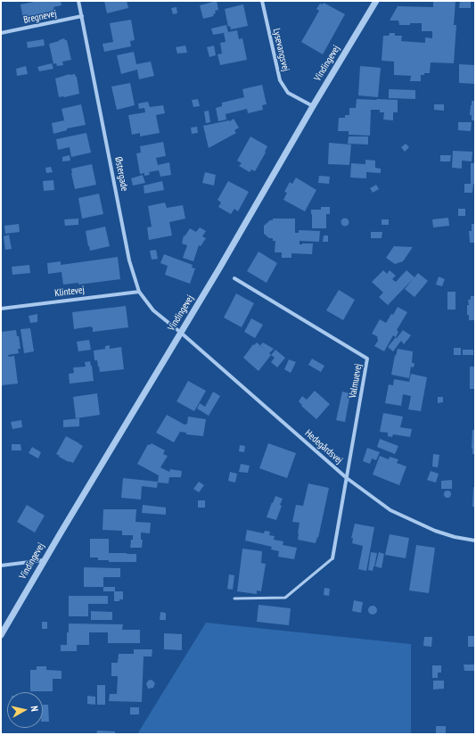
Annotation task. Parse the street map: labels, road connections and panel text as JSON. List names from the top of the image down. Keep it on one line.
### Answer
{"streets":{"street":["Bregnevej","Lysevangsvej","Vindingevej","Østergade","Klintevej","Valmuevej","Hedegårdsvej"]},"crossings":[["Bregnevej","Østergade"],["Lysevangsvej","Vindingevej"],["Vindingevej","Østergade"],["Vindingevej","Hedegårdsvej"],["Østergade","Klintevej"],["Østergade","Hedegårdsvej"],["Valmuevej","Hedegårdsvej"]],"north":"right"}
